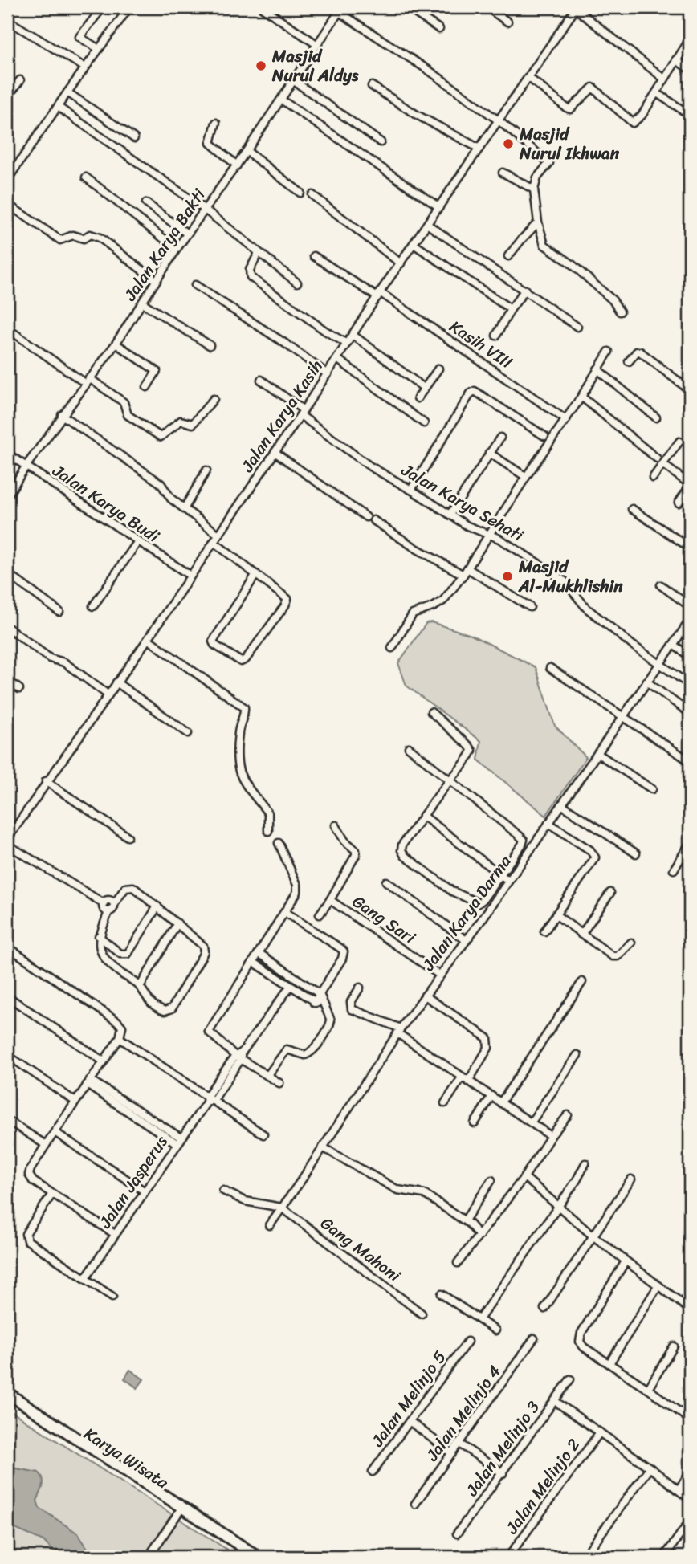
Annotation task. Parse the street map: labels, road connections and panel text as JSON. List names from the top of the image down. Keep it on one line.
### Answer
{"streets":{"street":["Jalan Karya Bakti","Kasih VIII","Jalan Karya Kasih","Jalan Karya Sehati","Jalan Karya Budi","Jalan Karya Darma","Gang Sari","Jalan Jasperus","Gang Mahoni","Jalan Melinjo 5","Jalan Melinjo 4","Jalan Melinjo 3","Karya Wisata","Jalan Melinjo 2"]},"crossings":[["Jalan Karya Bakti","Jalan Karya Budi"],["Kasih VIII","Jalan Karya Kasih"],["Jalan Karya Kasih","Jalan Karya Sehati"],["Jalan Karya Kasih","Jalan Karya Budi"],["Jalan Karya Sehati","Jalan Karya Darma"],["Jalan Karya Darma","Gang Sari"],["Jalan Karya Darma","Gang Mahoni"]],"places":["Masjid Nurul Aldys","Masjid Nurul Ikhwan","Masjid Al-Mukhlishin"]}
